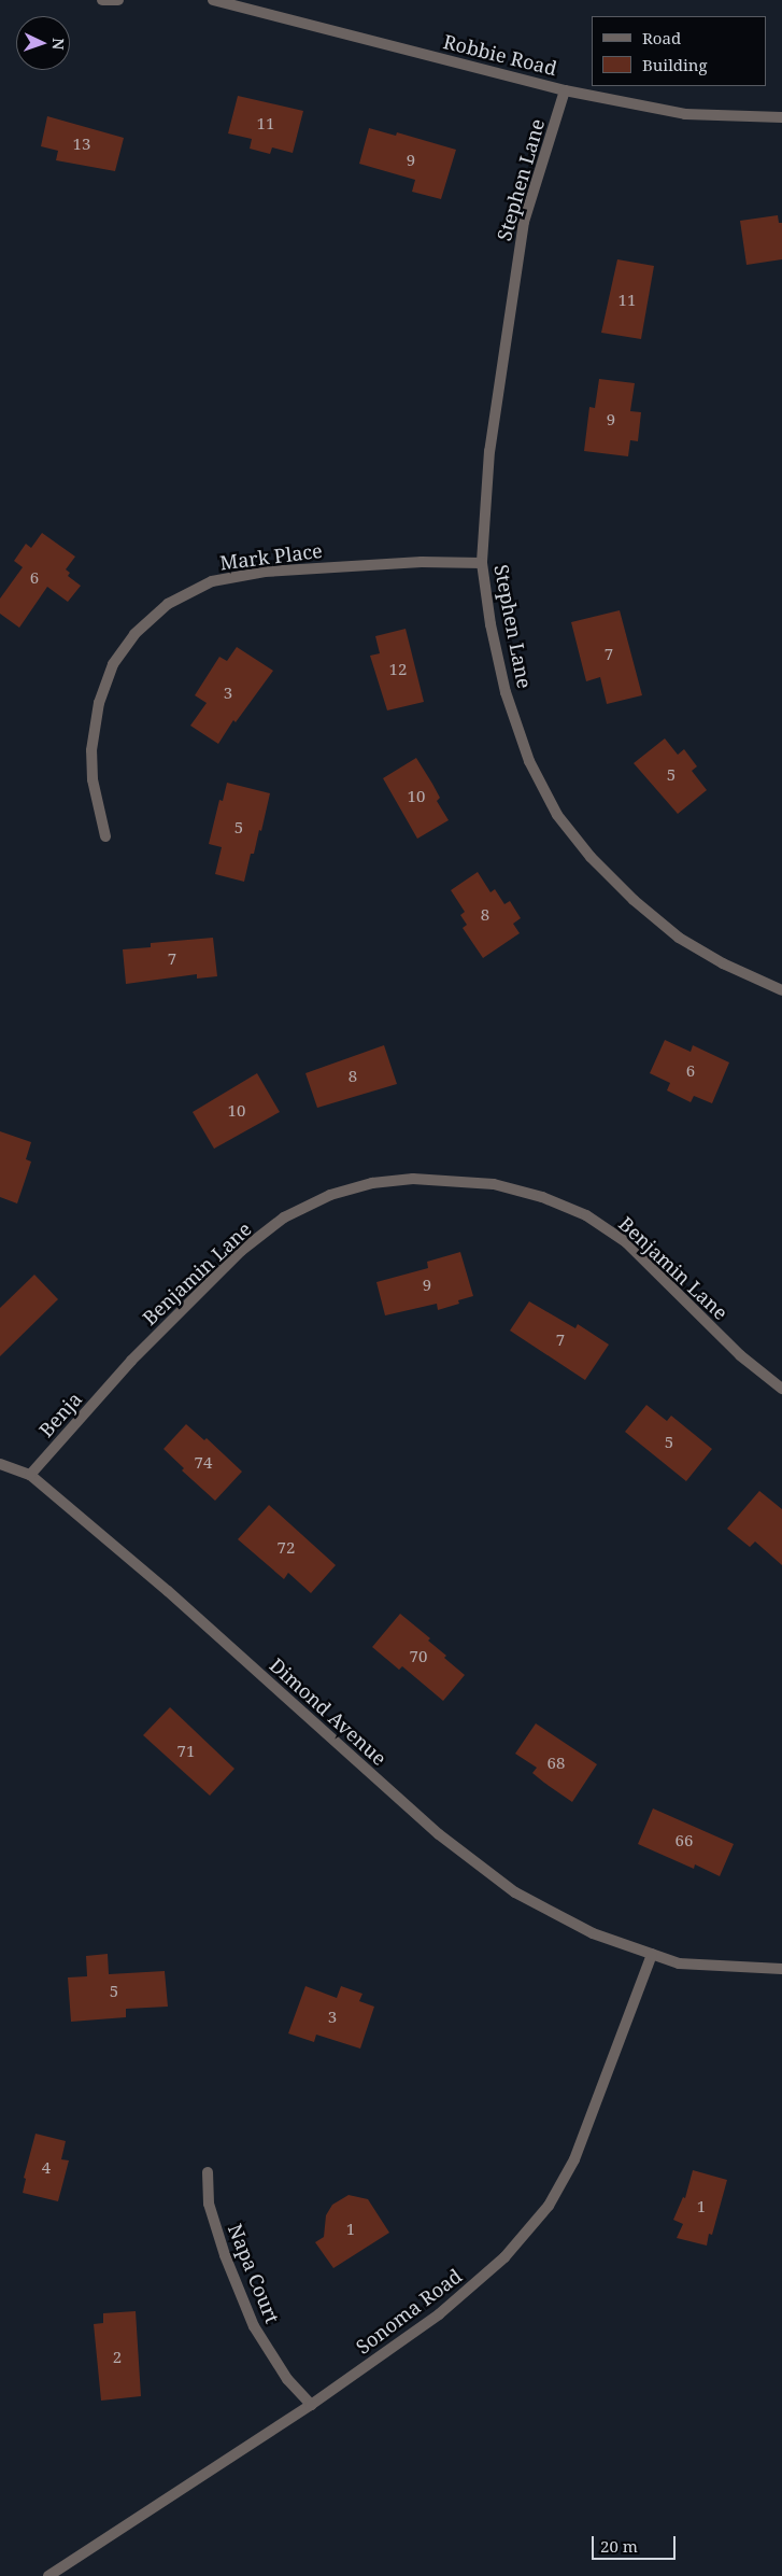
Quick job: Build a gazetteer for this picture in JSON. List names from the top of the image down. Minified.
{"streets":{"street":["Robbie Road","Stephen Lane","Mark Place","Benjamin Lane","Benja","Dimond Avenue","Napa Court","Sonoma Road"]},"crossings":[["Robbie Road","Stephen Lane"],["Stephen Lane","Mark Place"],["Benjamin Lane","Benja"],["Benja","Dimond Avenue"],["Dimond Avenue","Sonoma Road"],["Napa Court","Sonoma Road"]],"house_numbers":["11","13","9","11","9","6","7","12","3","5","10","5","8","7","6","8","10","9","7","5","74","72","70","71","68","66","5","3","4","1","1","2"],"legend":["Road","Building"],"scale_bar":"20 m","north":"right"}
